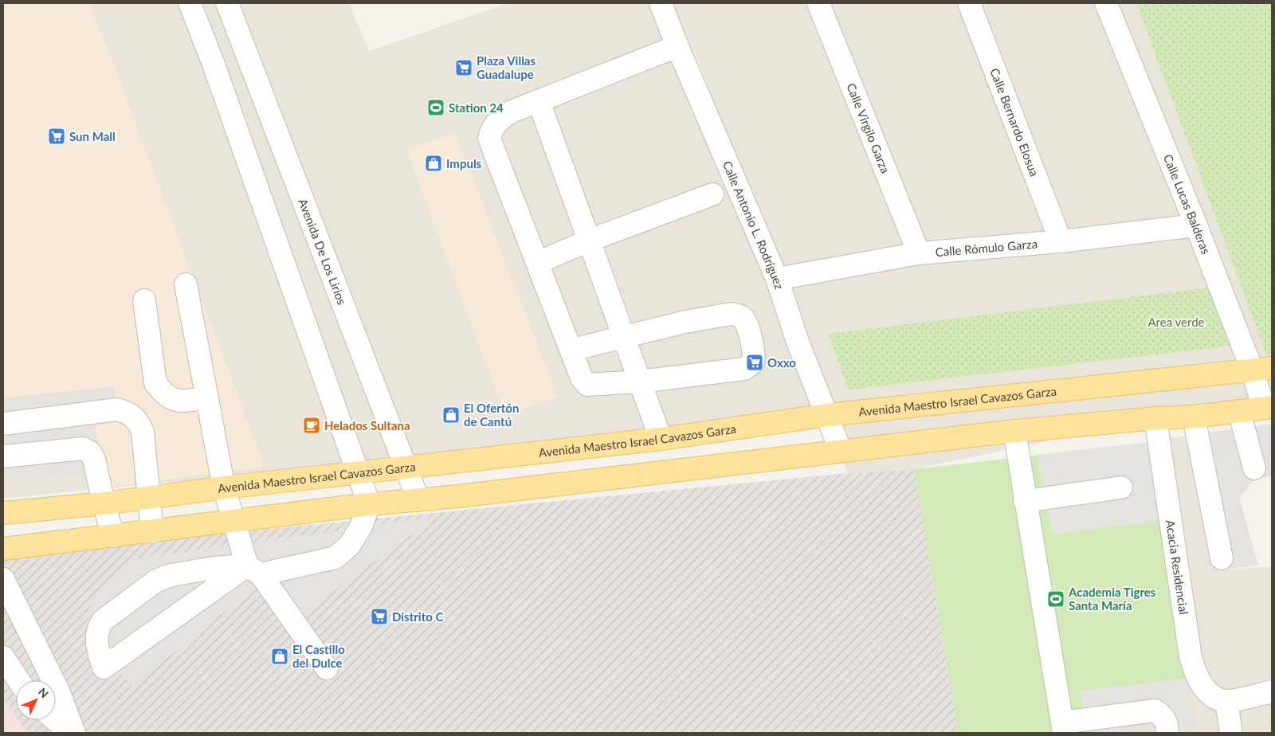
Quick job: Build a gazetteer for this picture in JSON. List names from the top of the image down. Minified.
{"streets":{"main road":["Avenida Maestro Israel Cavazos Garza"],"street":["Calle Bernardo Elosua","Calle Virgilo Garza","Calle Lucas Balderas","Calle Antonio L. Rodríguez","Calle Rómulo Garza","Avenida De Los Lirios","Acacia Residencial"]},"crossings":[["Calle Bernardo Elosua","Calle Rómulo Garza"],["Calle Virgilo Garza","Calle Rómulo Garza"],["Calle Lucas Balderas","Calle Rómulo Garza"],["Calle Lucas Balderas","Avenida Maestro Israel Cavazos Garza"],["Calle Antonio L. Rodríguez","Calle Rómulo Garza"],["Calle Antonio L. Rodríguez","Avenida Maestro Israel Cavazos Garza"],["Avenida De Los Lirios","Avenida Maestro Israel Cavazos Garza"]],"parks":["Area verde"],"places":{"supermarket":["Plaza Villas Guadalupe","Sun Mall","Oxxo","Distrito C"],"sports":["Station 24","Academia Tigres Santa María"],"shop":["Impuls","El Ofertón de Cantú","El Castillo del Dulce"],"cafe":["Helados Sultana"]},"north":"top right"}
